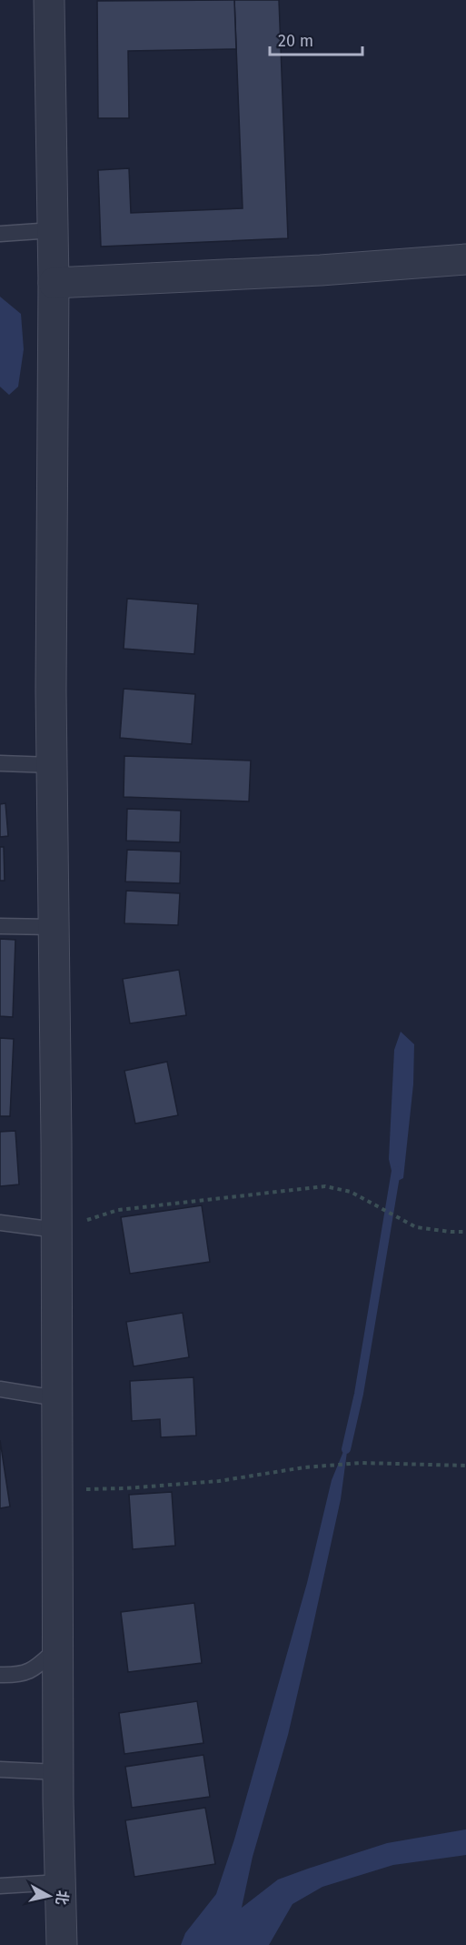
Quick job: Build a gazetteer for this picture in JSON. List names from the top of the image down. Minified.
{"scale_bar":"20 m","north":"right"}
